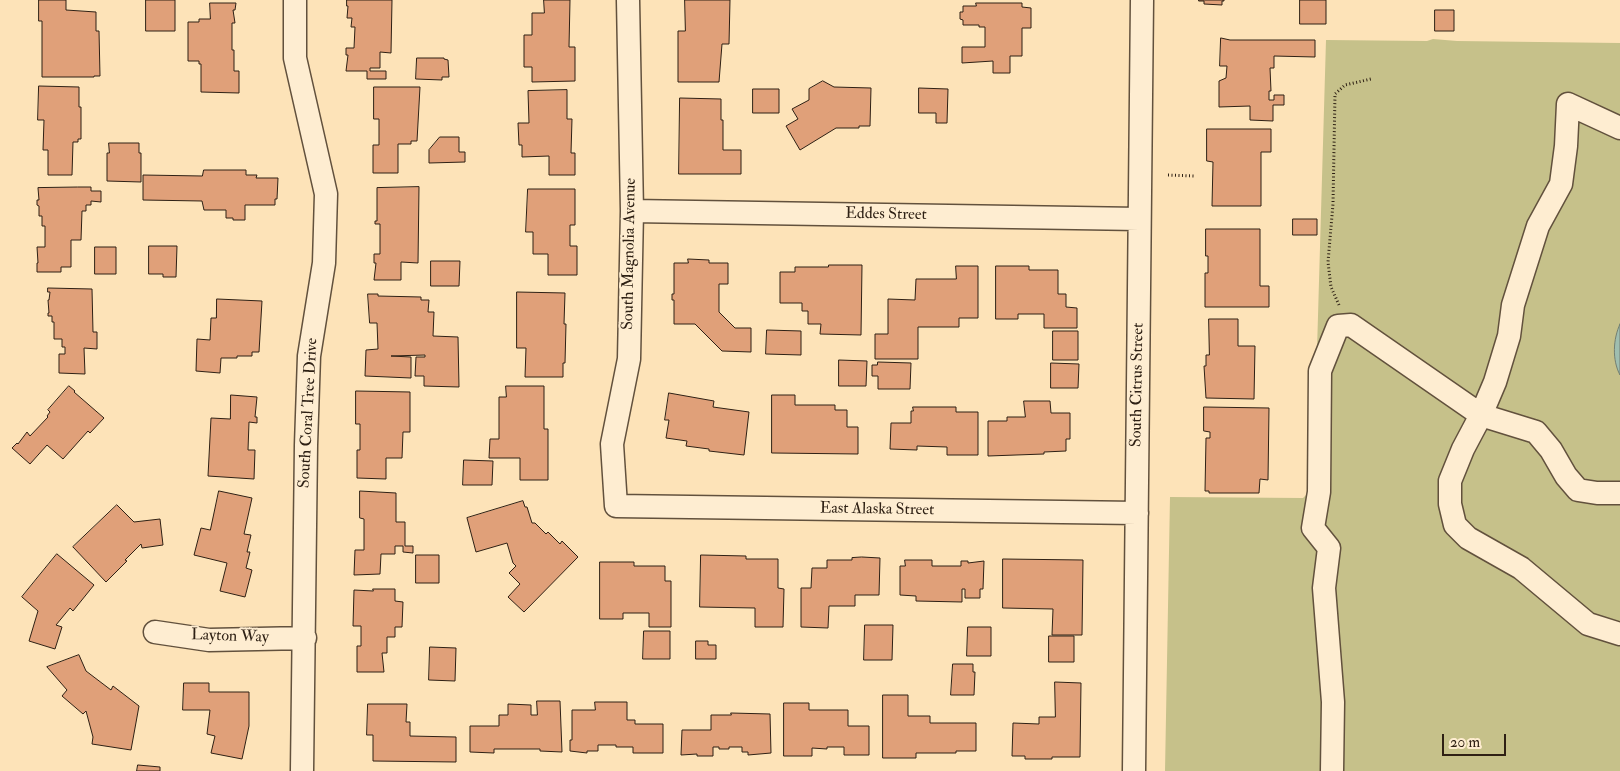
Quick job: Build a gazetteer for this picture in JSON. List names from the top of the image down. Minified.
{"streets":{"street":["Eddes Street","South Magnolia Avenue","South Citrus Street","South Coral Tree Drive","East Alaska Street","Layton Way"]},"crossings":[["Eddes Street","South Magnolia Avenue"],["Eddes Street","South Citrus Street"],["South Magnolia Avenue","East Alaska Street"],["South Citrus Street","East Alaska Street"],["South Coral Tree Drive","Layton Way"]],"scale_bar":"20 m"}
